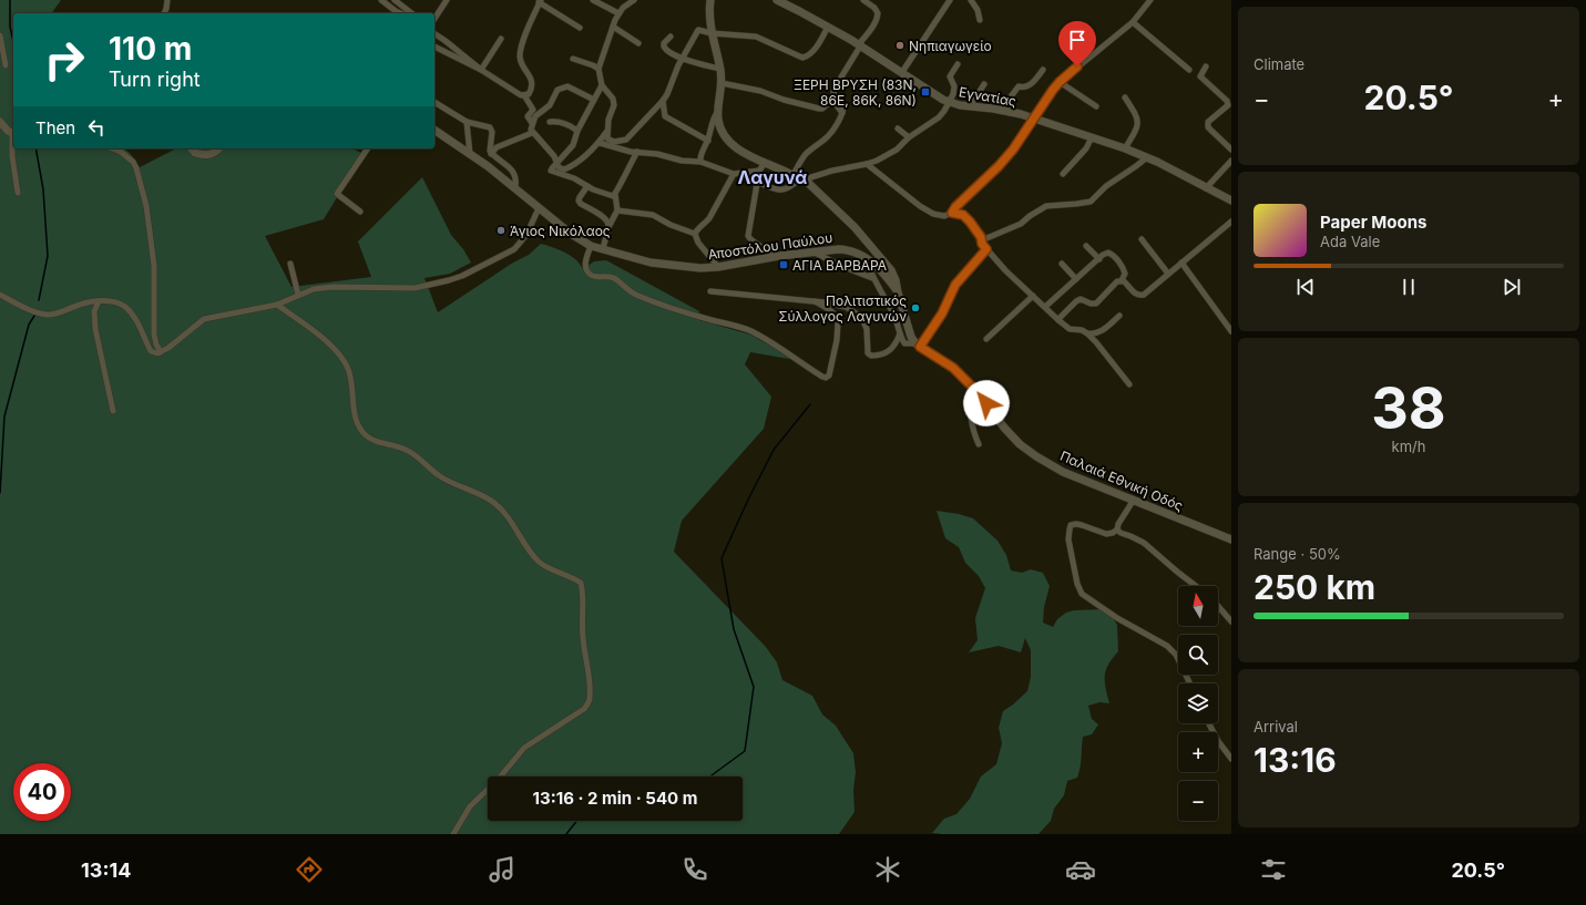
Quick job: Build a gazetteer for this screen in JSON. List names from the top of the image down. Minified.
{"streets":{"street":["Εγνατίας","Αποστόλου Παύλου","Παλαιά Εθνική Οδός"]},"districts":["Λαγυνά"],"places":{"other":["Νηπιαγωγείο","Άγιος Νικόλαος","Πολιτιστικός Σύλλογος Λαγυνών"],"transit":["ΞΕΡΗ ΒΡΥΣΗ (83Ν, 86Ε, 86Κ, 86Ν)","ΑΓΙΑ ΒΑΡΒΑΡΑ"]},"north":"top","page":{"tile":["Climate",["38","km/h"],["Range · 50%","250 km"],["Arrival","13:16"]],"turn":["110 m","Turn right"],"heat":["−","20.5°","+"],"then":"Then","song":["Paper Moons","Ada Vale"],"map_buttons":["+","−"],"limit":"40","trip":"13:16 · 2 min · 540 m","tabs":["13:14","20.5°"]}}
